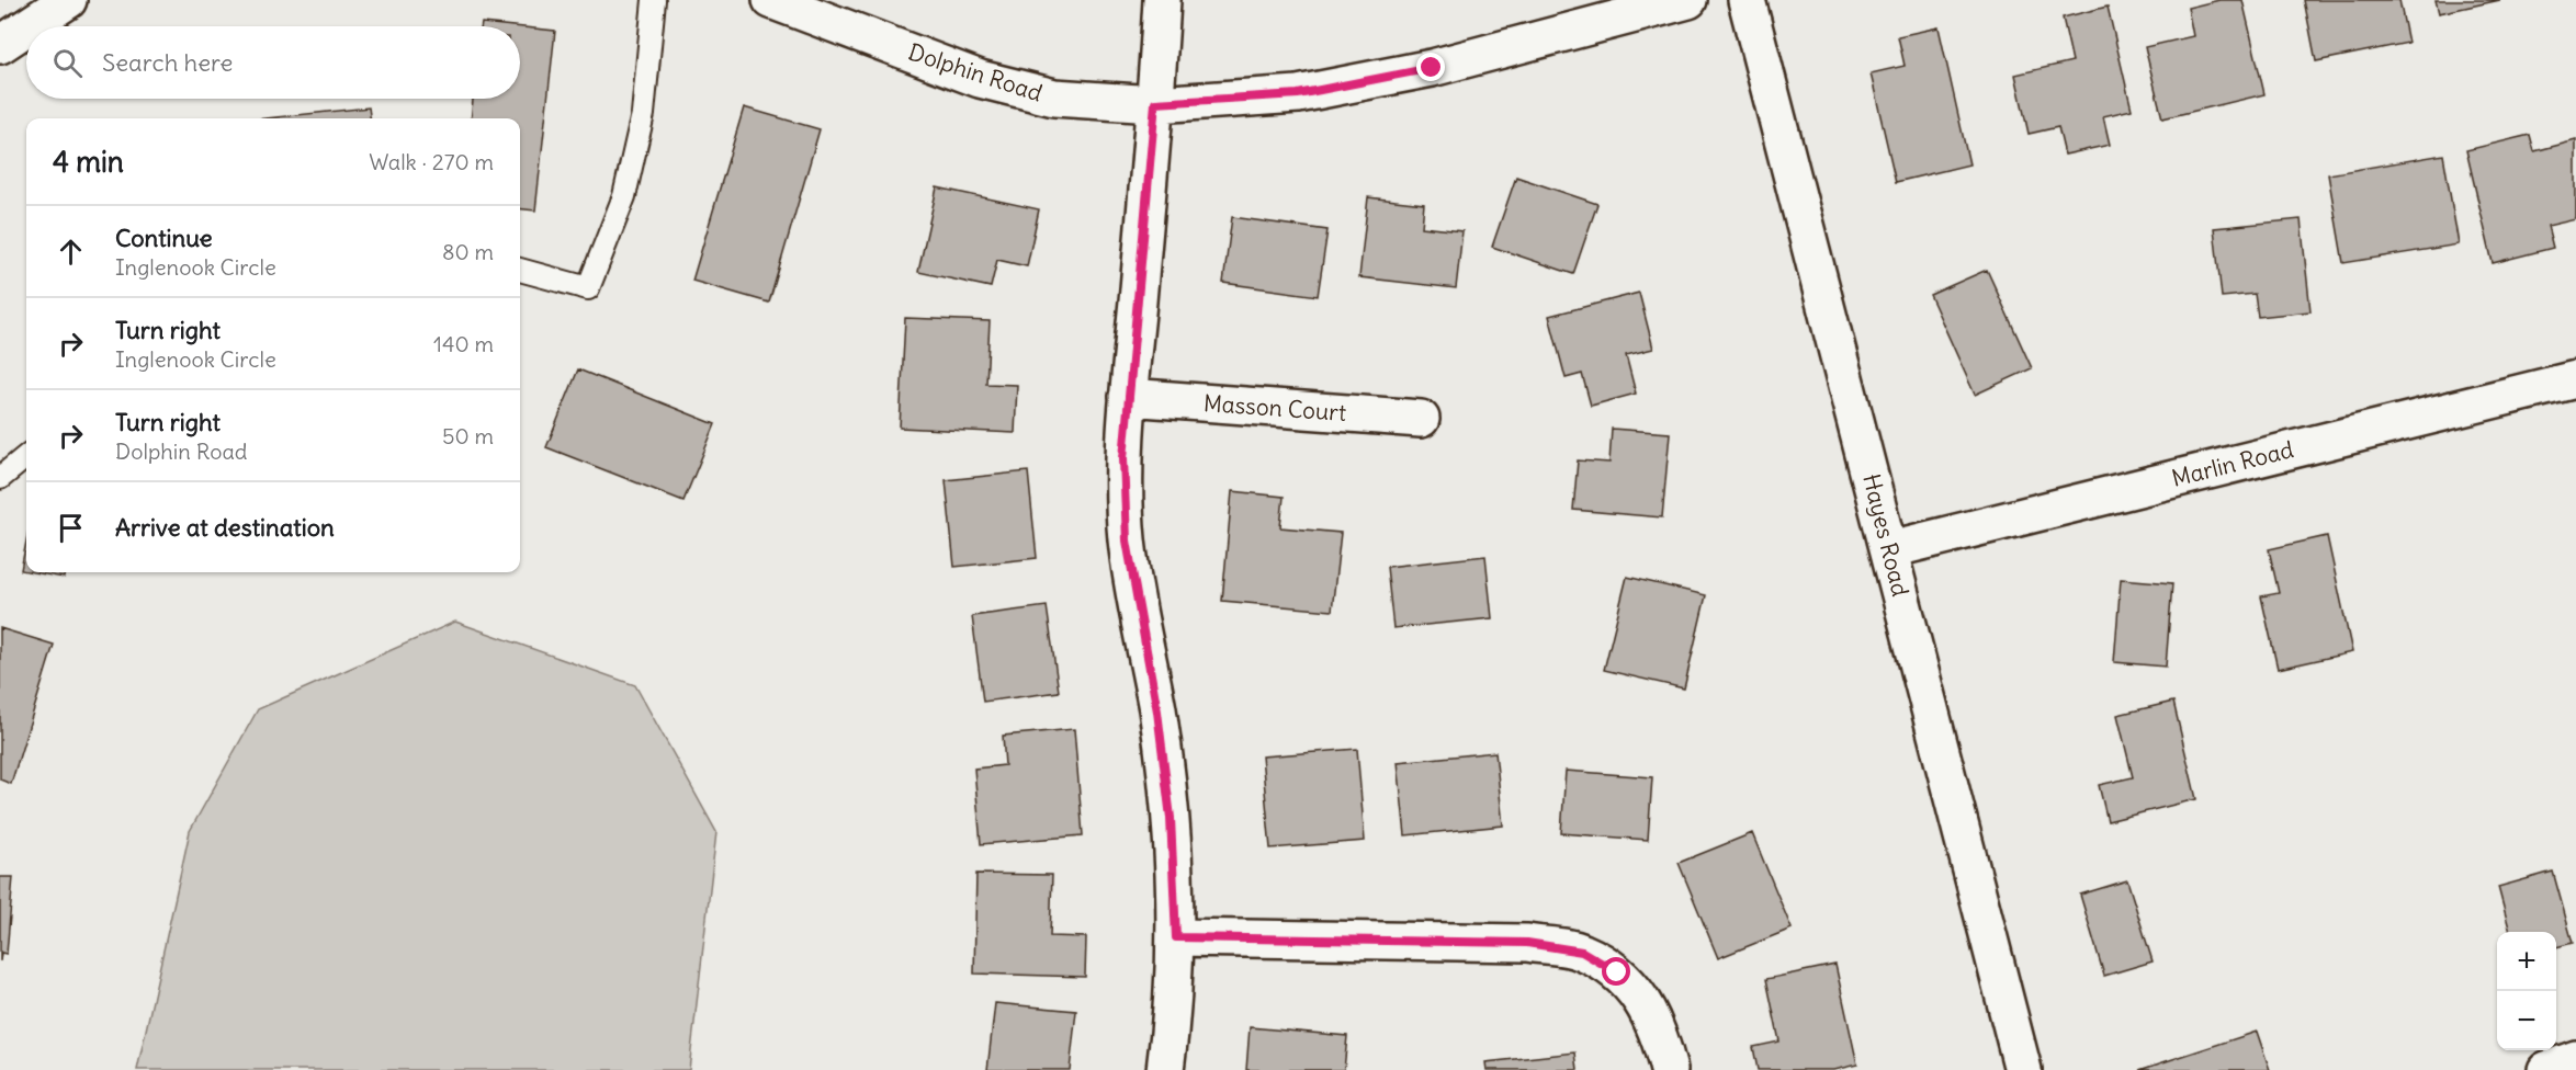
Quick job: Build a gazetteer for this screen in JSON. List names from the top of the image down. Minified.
{"streets":{"street":["Dolphin Road","Masson Court","Marlin Road","Hayes Road"]},"crossings":[["Marlin Road","Hayes Road"]],"page":{"search":"Search here","heading":["4 min","Walk · 270 m"],"list":[["Continue","Inglenook Circle","80 m"],["Turn right","Inglenook Circle","140 m"],["Turn right","Dolphin Road","50 m"],"Arrive at destination"],"map_buttons":["+","−"]}}
